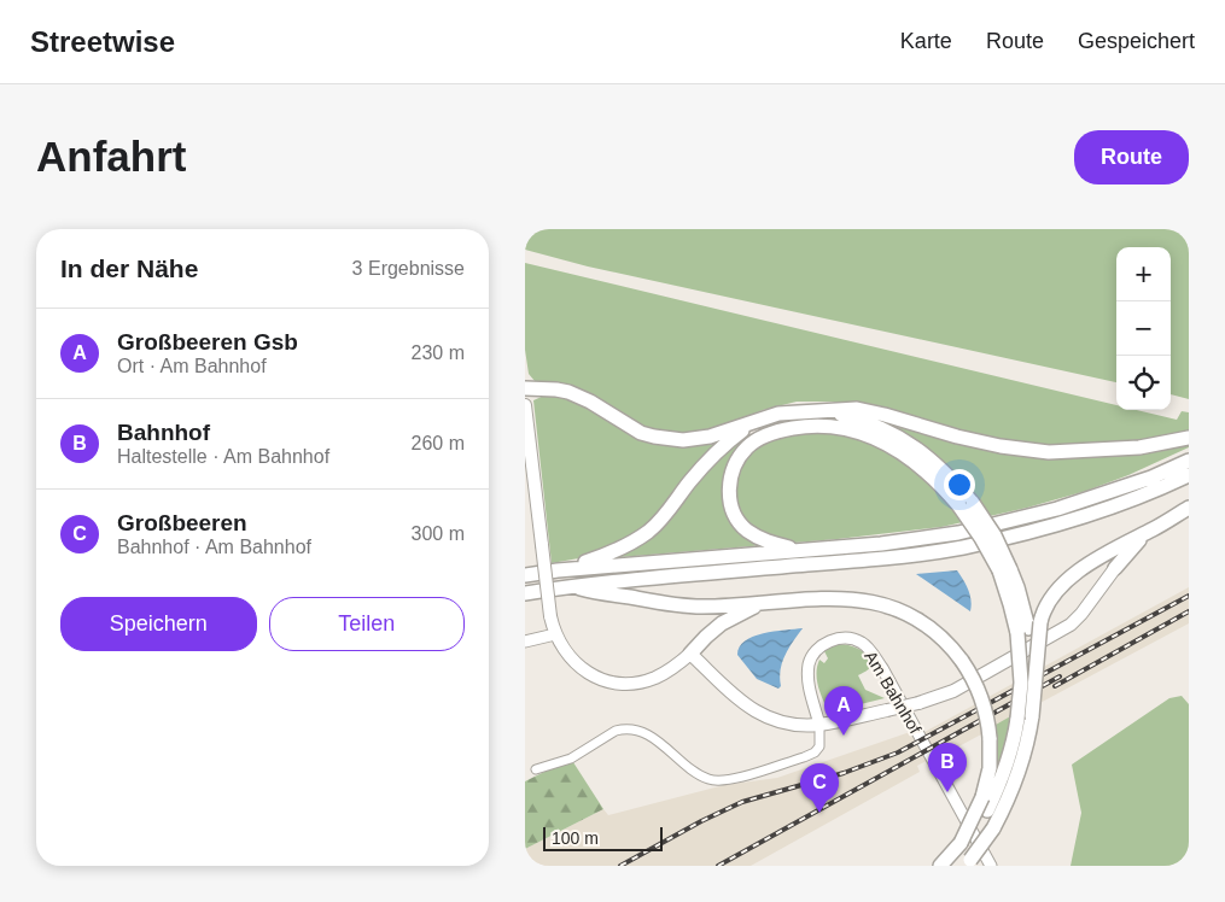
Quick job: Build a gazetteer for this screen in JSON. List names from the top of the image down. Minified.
{"streets":{"street":["Am Bahnhof"]},"scale_bar":"100 m","page":{"header":"Streetwise","nav":["Karte","Route","Gespeichert"],"buttons":["Route",["Speichern","Teilen"]],"title":"Anfahrt","heading":["In der Nähe","3 Ergebnisse"],"map_buttons":["+","−"],"list":[{"mark":"A","name":"Großbeeren Gsb","note":"Ort · Am Bahnhof","value":"230 m"},{"mark":"B","name":"Bahnhof","note":"Haltestelle · Am Bahnhof","value":"260 m"},{"mark":"C","name":"Großbeeren","note":"Bahnhof · Am Bahnhof","value":"300 m"}],"pins":["A","B","C"],"scale":"100 m"}}
